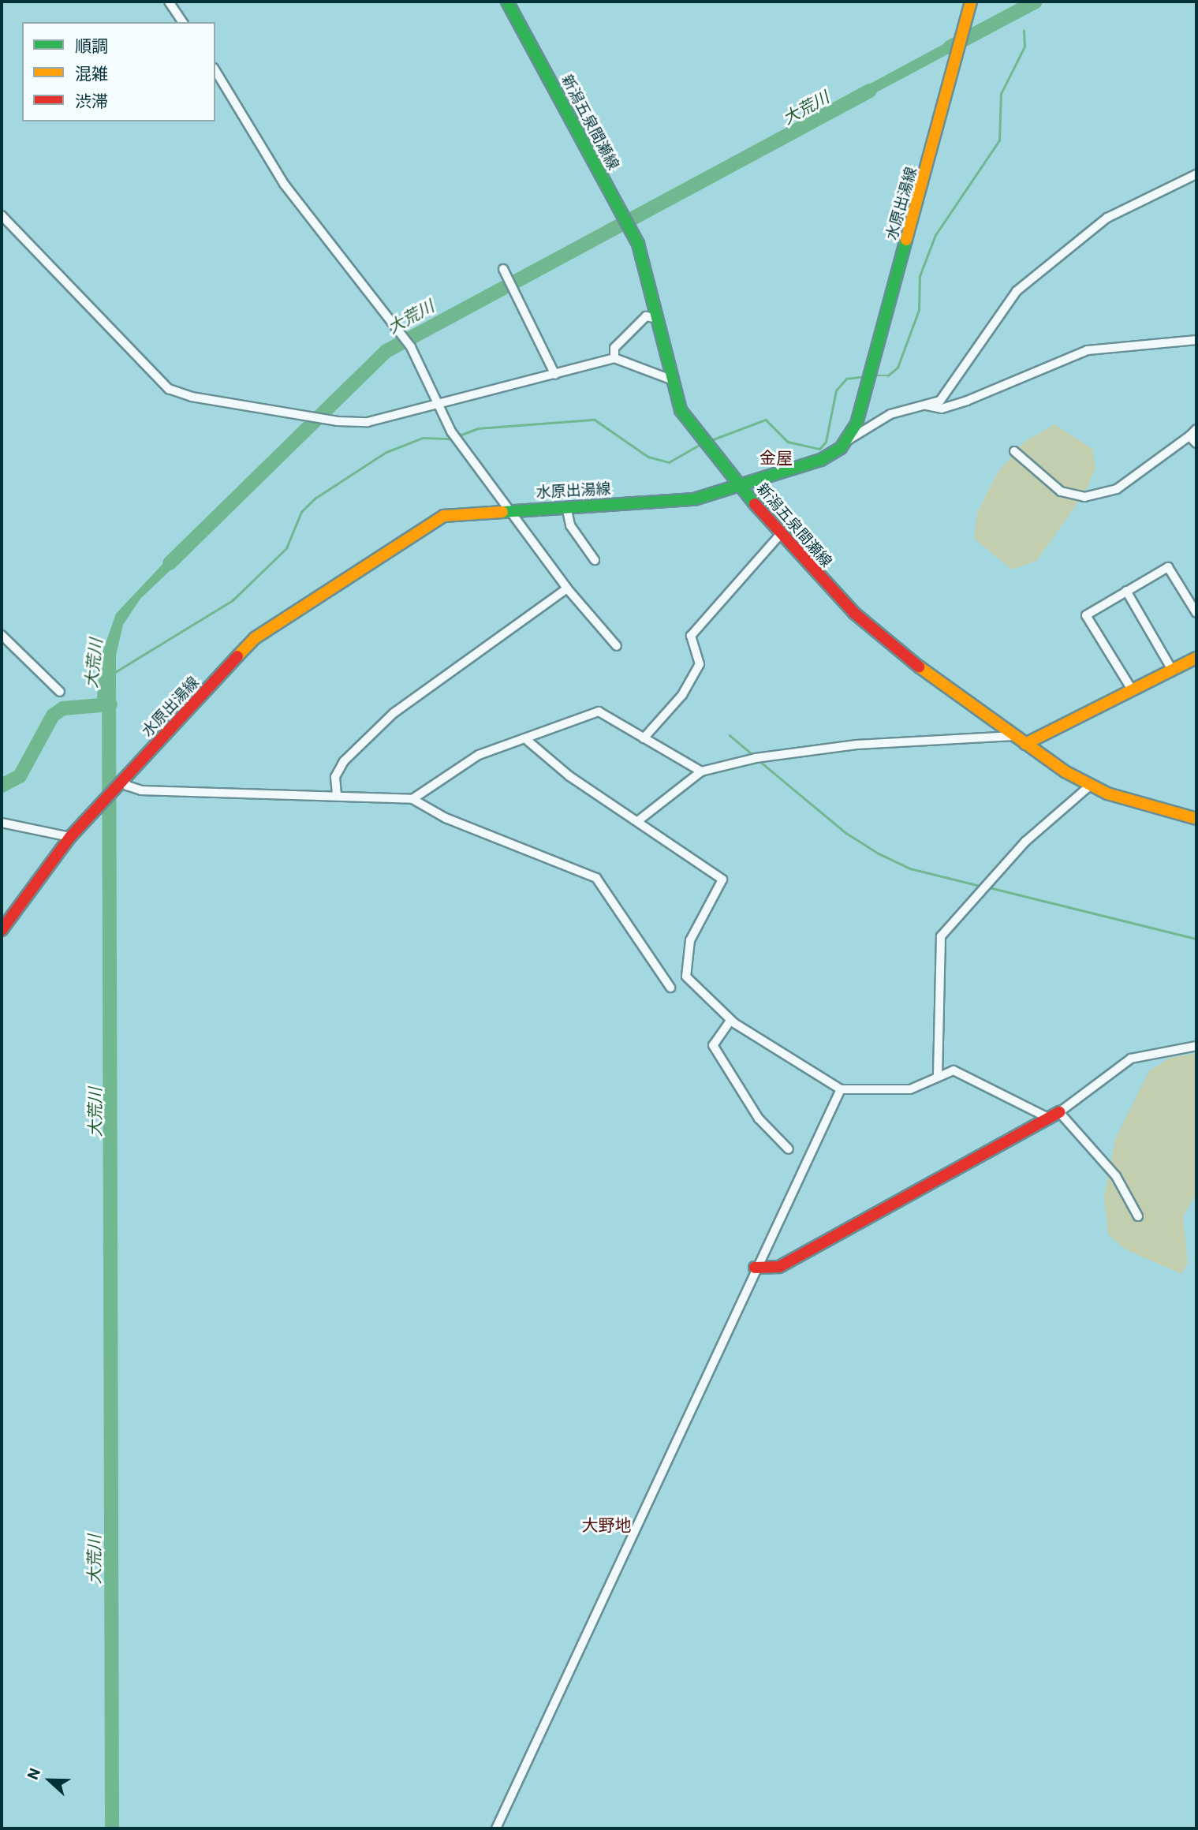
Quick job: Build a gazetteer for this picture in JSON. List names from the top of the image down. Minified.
{"streets":{"main road":["新潟五泉間瀬線","水原出湯線"]},"crossings":[["新潟五泉間瀬線","水原出湯線"]],"districts":["金屋","大野地"],"water":["大荒川"],"legend":["順調","混雑","渋滞"],"north":"left"}
